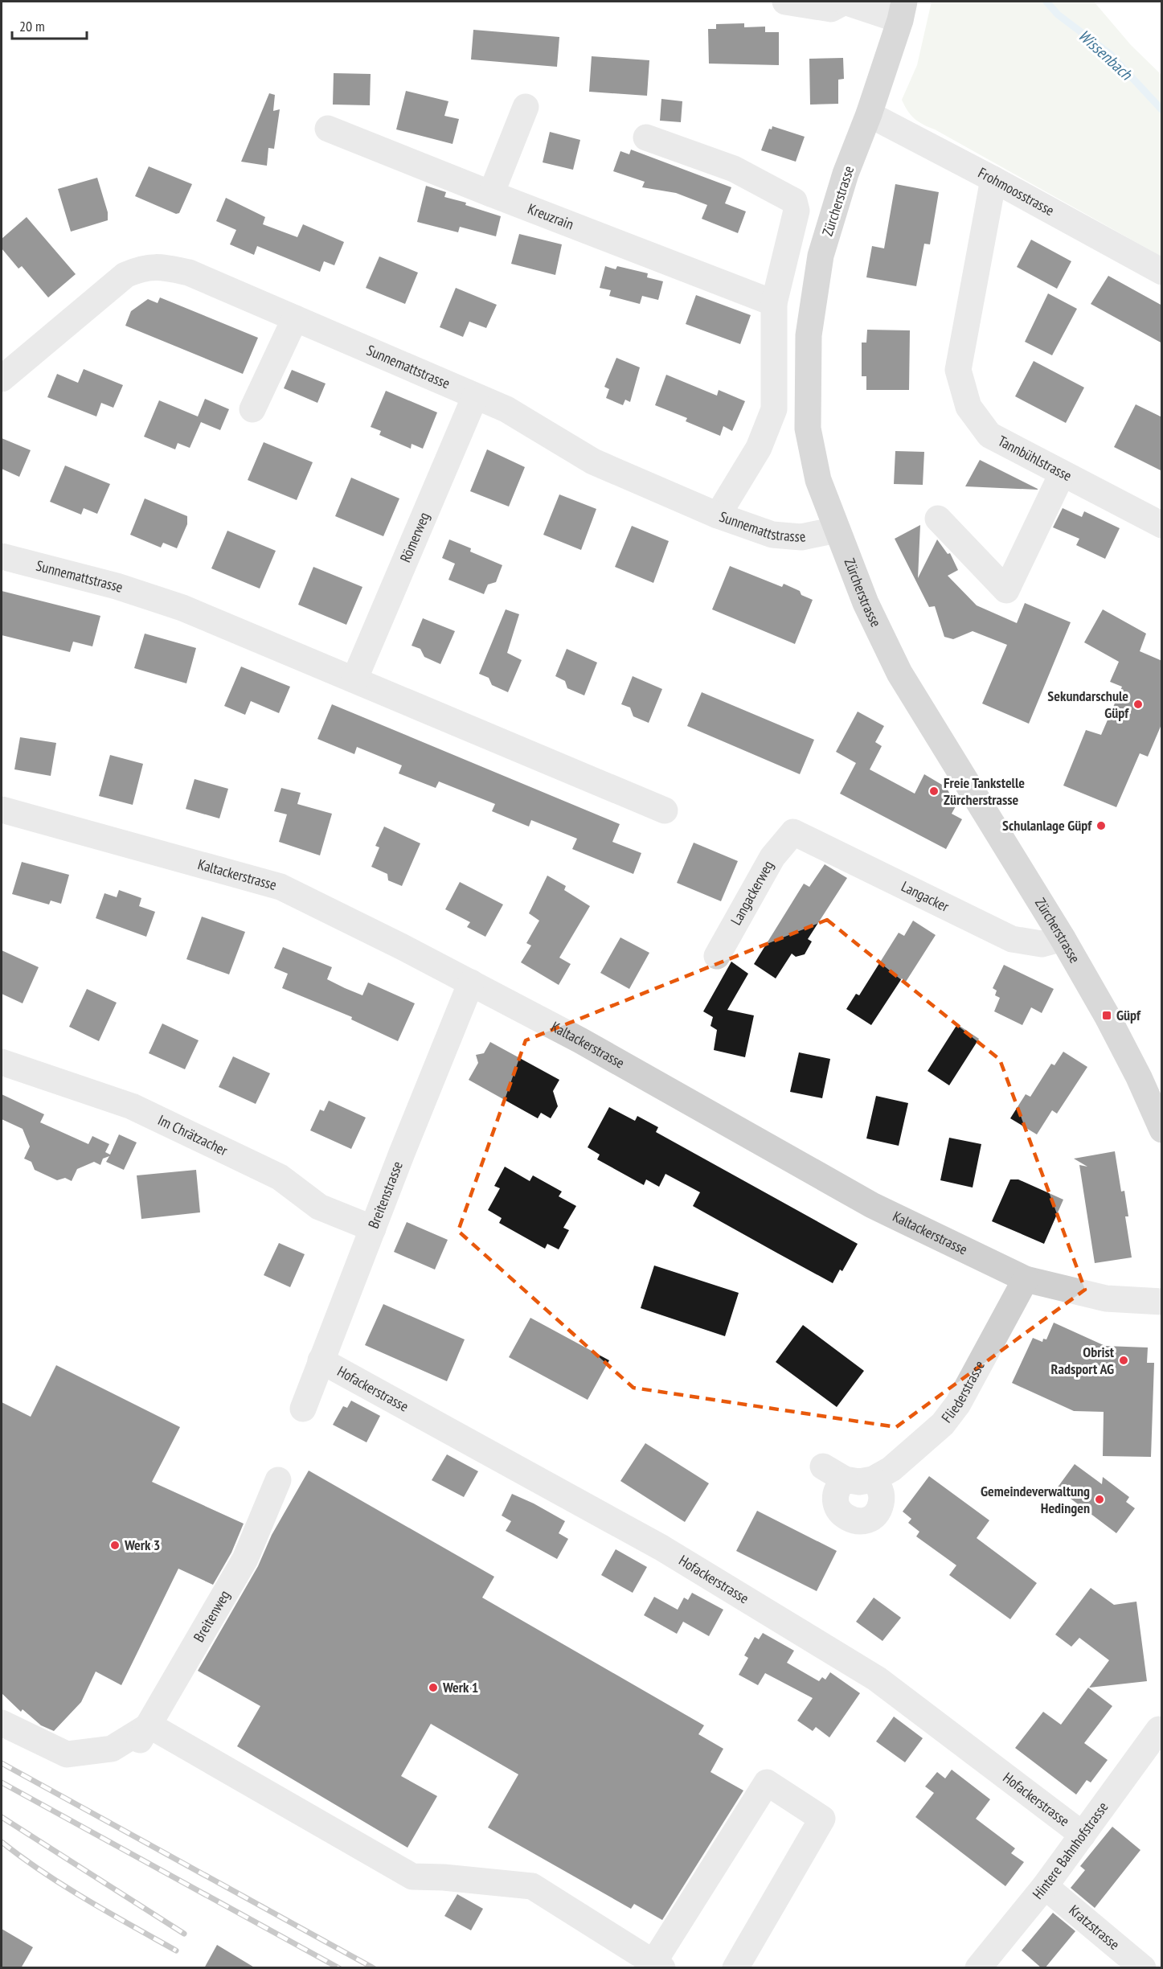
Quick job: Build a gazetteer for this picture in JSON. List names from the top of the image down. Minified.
{"streets":{"main road":["Zürcherstrasse"],"street":["Frohmoosstrasse","Kreuzrain","Sunnemattstrasse","Tannbühlstrasse","Römerweg","Kaltackerstrasse","Langackerweg","Langacker","Im Chrätzacher","Breitenstrasse","Hofackerstrasse","Fliederstrasse","Breitenweg","Hintere Bahnhofstrasse","Kratzstrasse"]},"crossings":[["Frohmoosstrasse","Zürcherstrasse"],["Frohmoosstrasse","Tannbühlstrasse"],["Zürcherstrasse","Sunnemattstrasse"],["Zürcherstrasse","Langacker"],["Sunnemattstrasse","Römerweg"],["Kaltackerstrasse","Breitenstrasse"],["Kaltackerstrasse","Fliederstrasse"],["Langackerweg","Langacker"],["Im Chrätzacher","Breitenstrasse"],["Breitenstrasse","Hofackerstrasse"],["Hofackerstrasse","Hintere Bahnhofstrasse"],["Hintere Bahnhofstrasse","Kratzstrasse"]],"water":["Wissenbach"],"places":{"other":["Sekundarschule Güpf","Freie Tankstelle Zürcherstrasse","Schulanlage Güpf","Obrist Radsport AG","Gemeindeverwaltung Hedingen","Werk 3","Werk 1"],"transit":["Güpf"]},"scale_bar":"20 m"}
